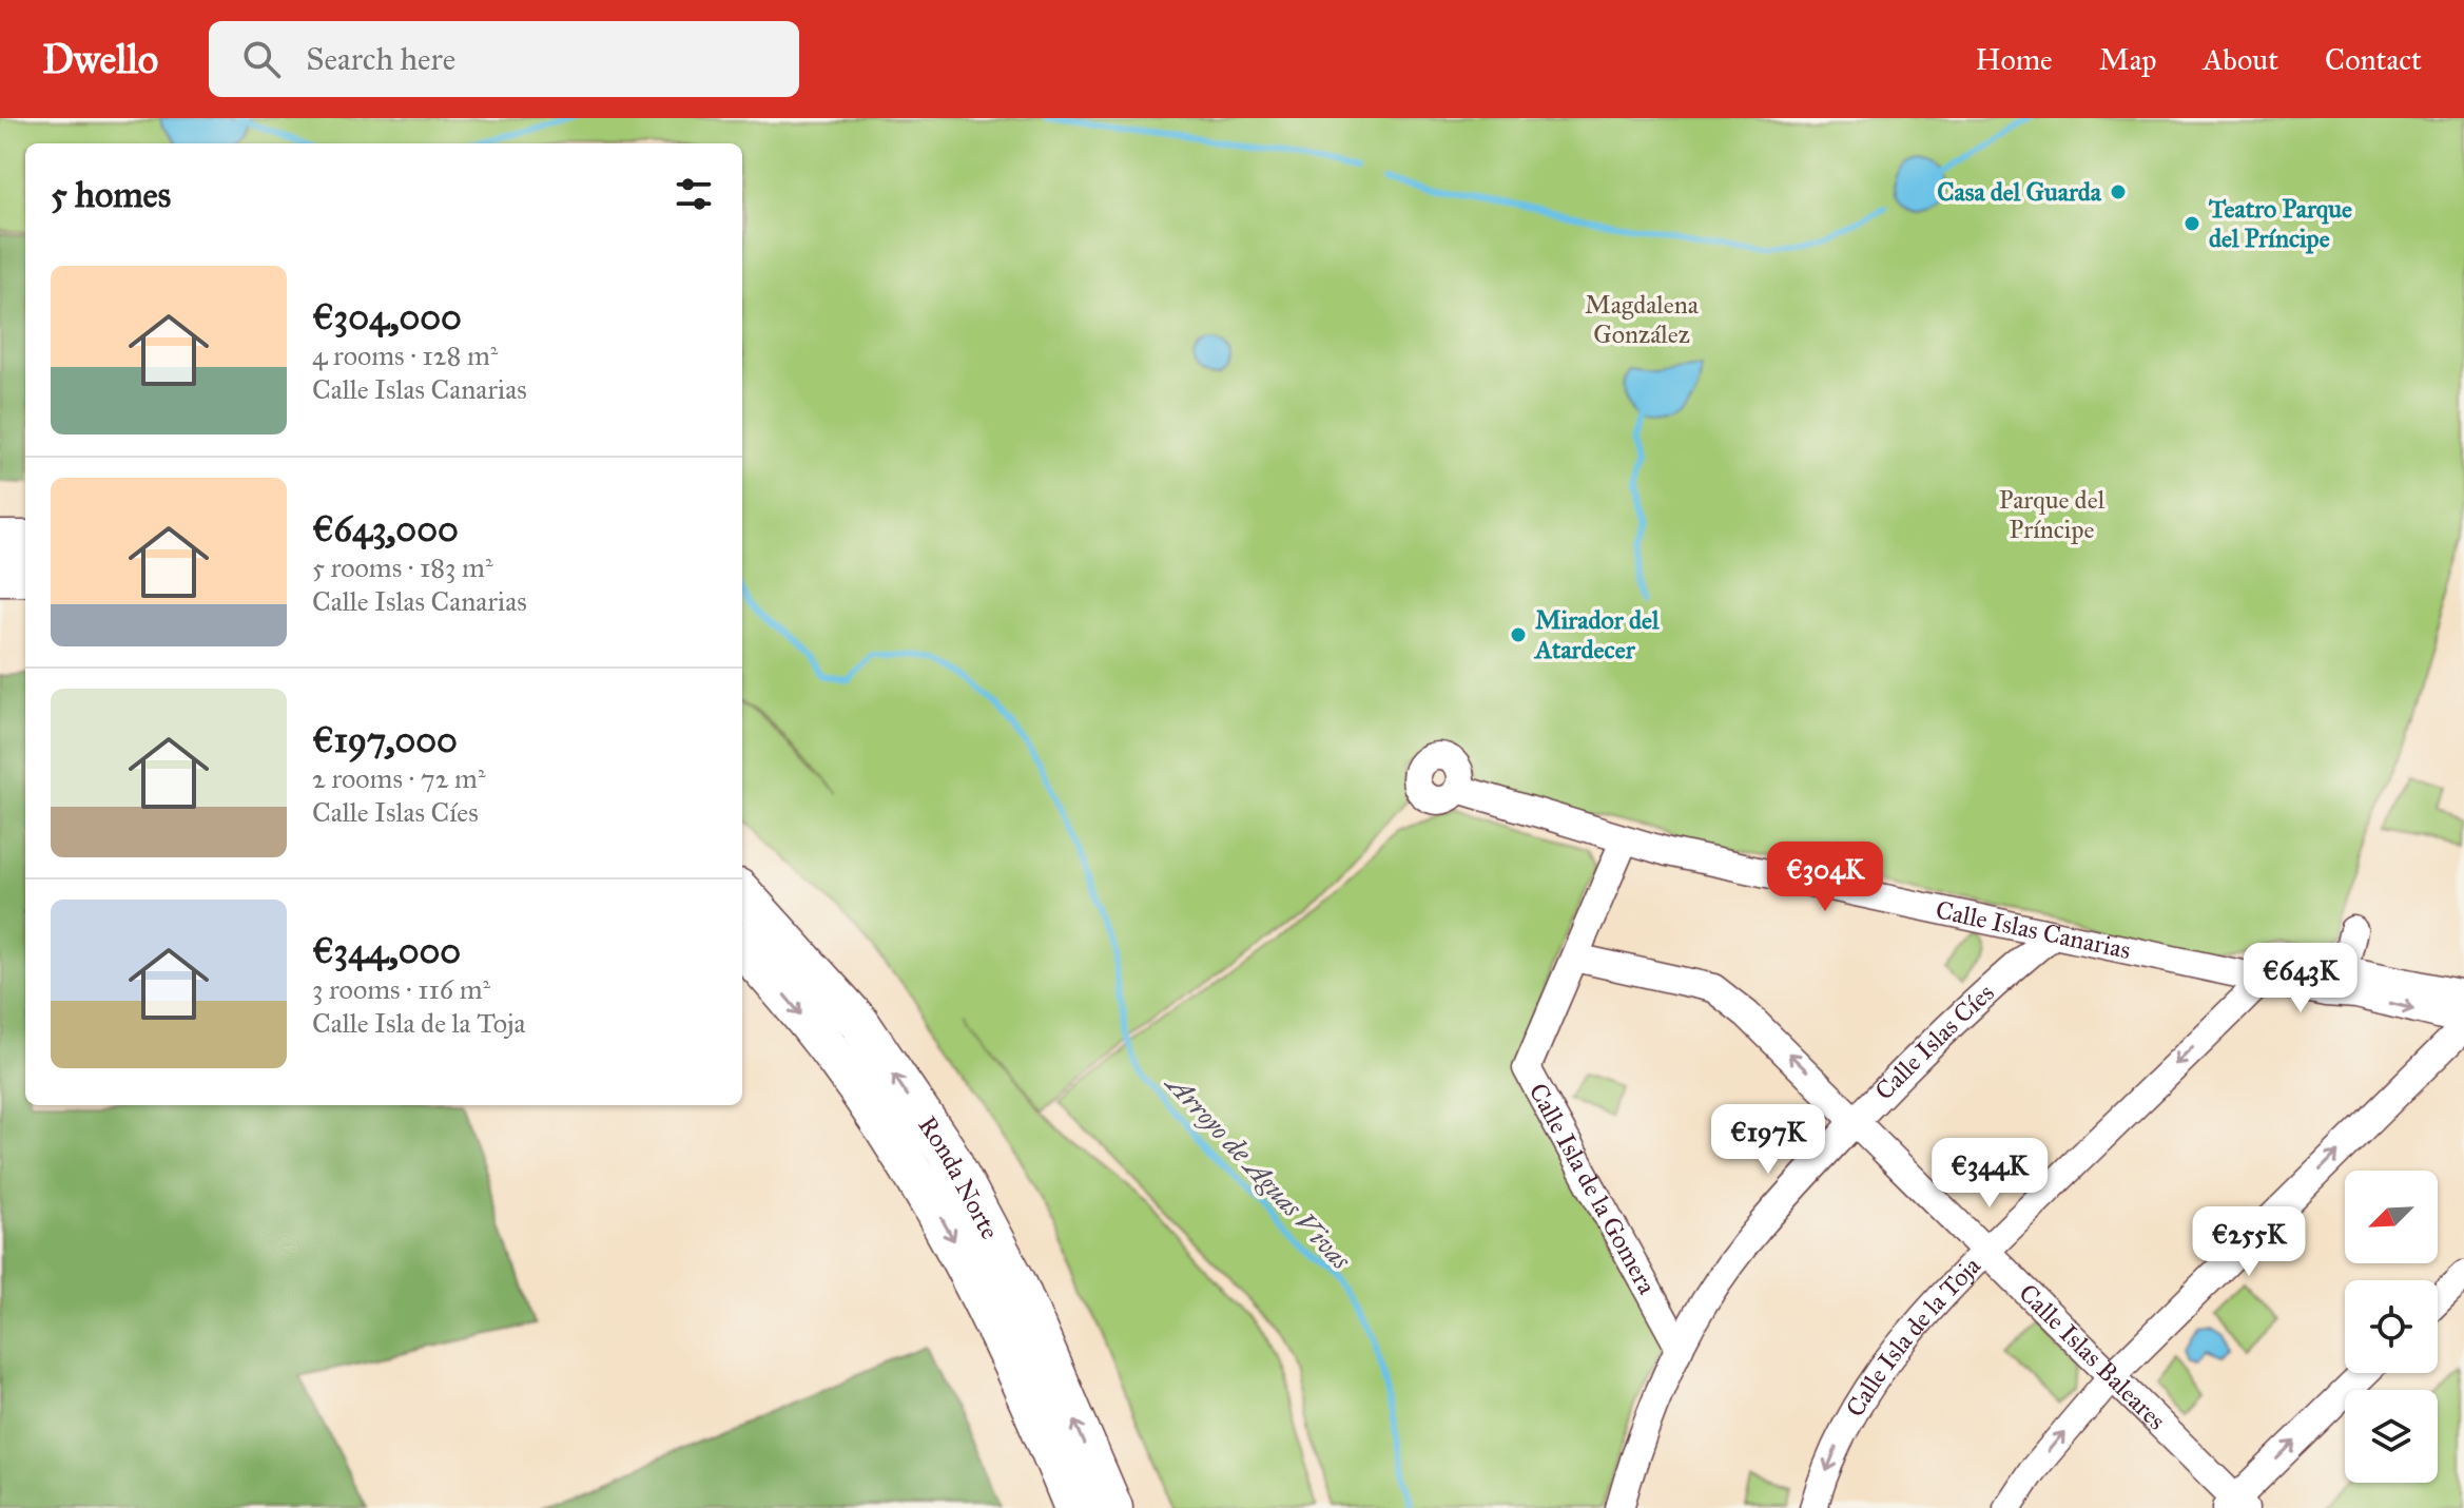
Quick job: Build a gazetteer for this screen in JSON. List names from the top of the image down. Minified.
{"streets":{"highway":["Ronda Norte"],"street":["Calle Islas Canarias","Calle Islas Cíes","Calle Isla de la Gomera","Calle Isla de la Toja","Calle Islas Baleares"]},"crossings":[["Calle Islas Canarias","Calle Islas Cíes"],["Calle Islas Canarias","Calle Isla de la Gomera"],["Calle Islas Canarias","Calle Isla de la Toja"],["Calle Islas Cíes","Calle Isla de la Gomera"],["Calle Islas Cíes","Calle Islas Baleares"],["Calle Isla de la Gomera","Calle Islas Baleares"],["Calle Isla de la Toja","Calle Islas Baleares"]],"one_way":["Calle Islas Baleares"],"water":["Arroyo de Aguas Vivas"],"parks":["Magdalena González","Parque del Príncipe"],"places":["Casa del Guarda","Teatro Parque del Príncipe","Mirador del Atardecer"],"north":"bottom left","page":{"header":"Dwello","search":"Search here","nav":["Home","Map","About","Contact"],"heading":"5 homes","list":[{"name":"€304,000","note":"4 rooms · 128 m² · Calle Islas Canarias"},{"name":"€643,000","note":"5 rooms · 183 m² · Calle Islas Canarias"},{"name":"€197,000","note":"2 rooms · 72 m² · Calle Islas Cíes"},{"name":"€344,000","note":"3 rooms · 116 m² · Calle Isla de la Toja"}],"price":["€304K","€643K","€197K","€344K","€255K"]}}
